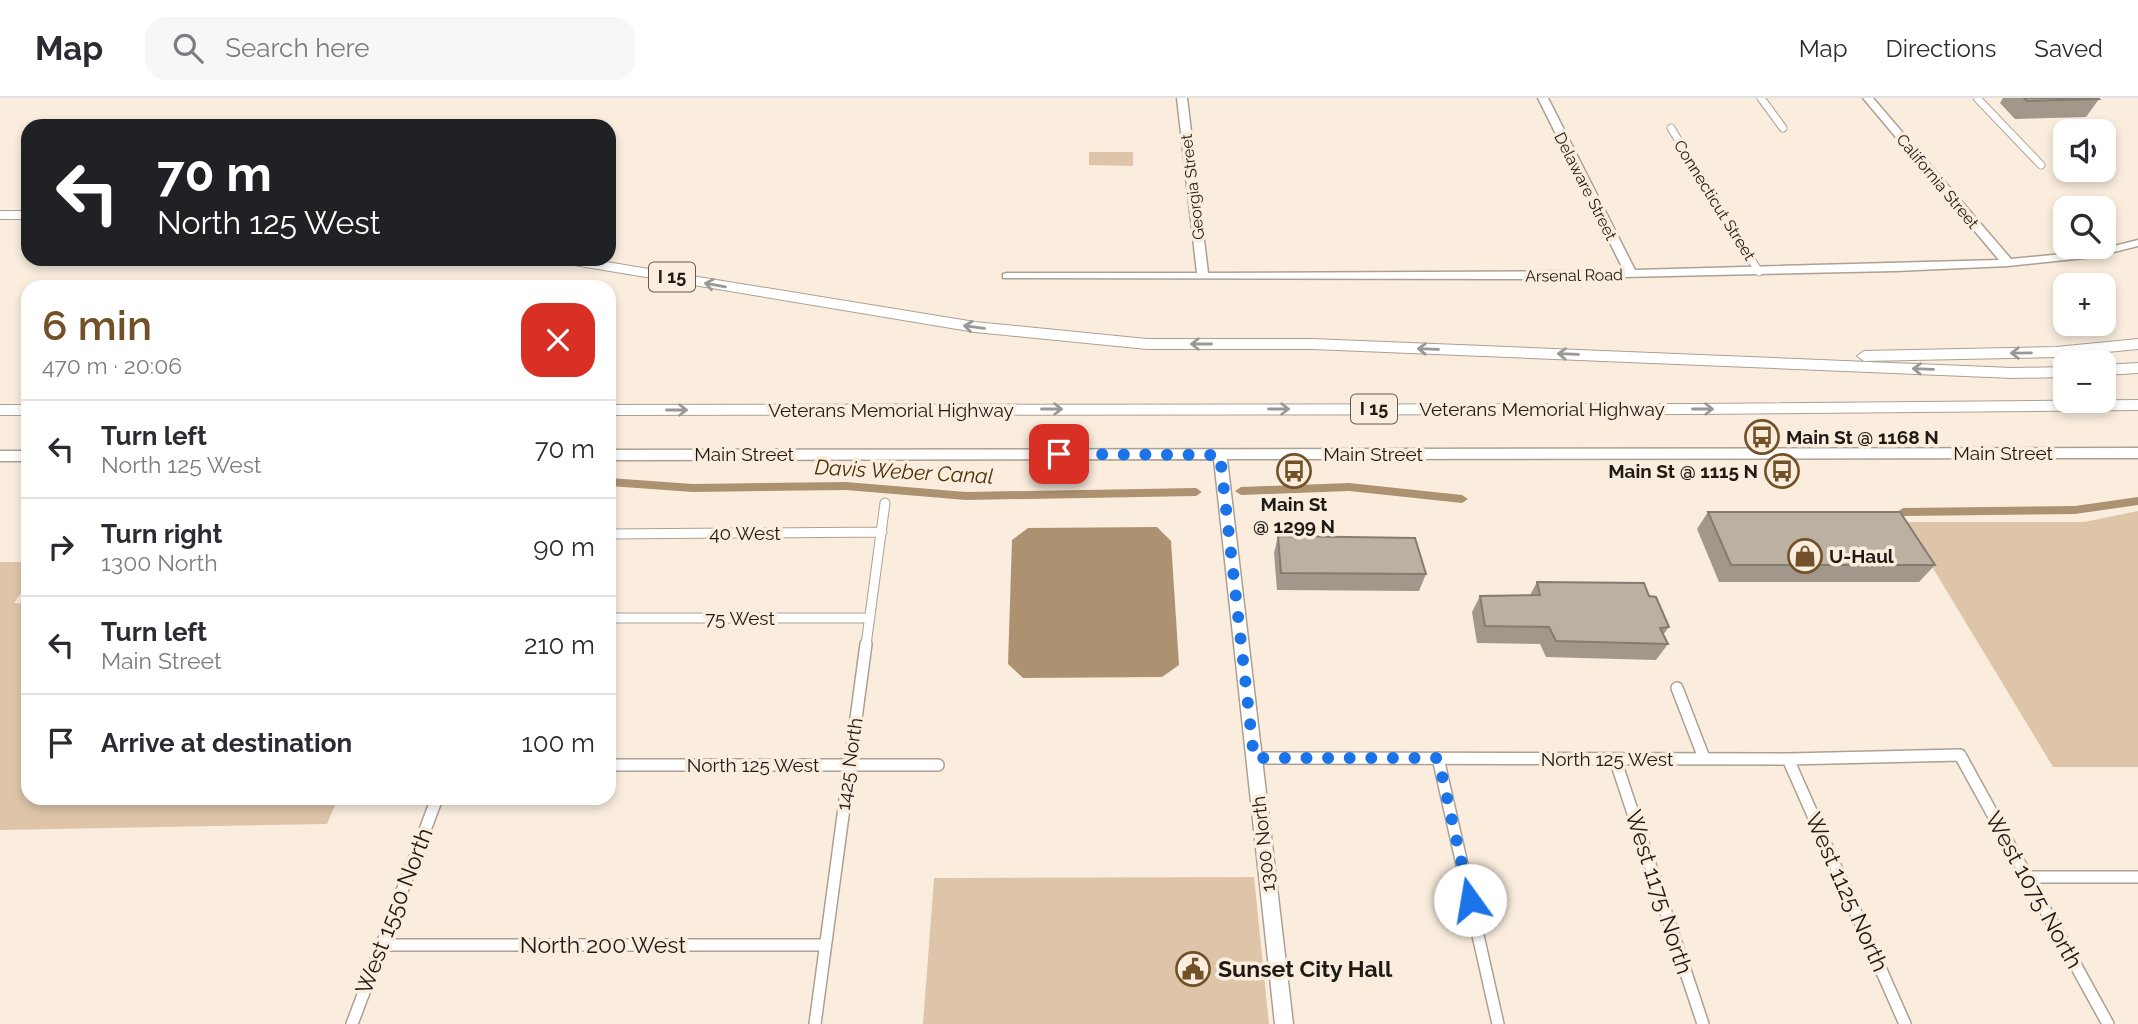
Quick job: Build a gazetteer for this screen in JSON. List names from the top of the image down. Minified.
{"streets":{"highway":["I 15","Veterans Memorial Highway"],"street":["California Street","Delaware Street","Georgia Street","Connecticut Street","Arsenal Road","Main Street","40 West","75 West","North 125 West","1425 North","1300 North","West 1075 North","West 1175 North","West 1125 North","West 1550 North","North 200 West"]},"crossings":[["California Street","Arsenal Road"],["Delaware Street","Arsenal Road"],["Georgia Street","Arsenal Road"],["Connecticut Street","Arsenal Road"],["Main Street","1300 North"],["40 West","1425 North"],["75 West","1425 North"],["North 125 West","1425 North"],["North 125 West","1300 North"],["North 125 West","West 1075 North"],["North 125 West","West 1175 North"],["North 125 West","West 1125 North"],["1425 North","North 200 West"],["West 1550 North","North 200 West"]],"water":["Davis Weber Canal"],"places":{"bus stop":["Main St @ 1168 N","Main St @ 1299 N","Main St @ 1115 N"],"shop":["U-Haul"],"public building":["Sunset City Hall"]},"page":{"header":"Map","search":"Search here","nav":["Map","Directions","Saved"],"map_buttons":["+","−"],"turn":["70 m","North 125 West"],"heading":["6 min","470 m · 20:06"],"list":[{"name":"Turn left","note":"North 125 West","value":"70 m"},{"name":"Turn right","note":"1300 North","value":"90 m"},{"name":"Turn left","note":"Main Street","value":"210 m"},{"name":"Arrive at destination","value":"100 m"}]}}
